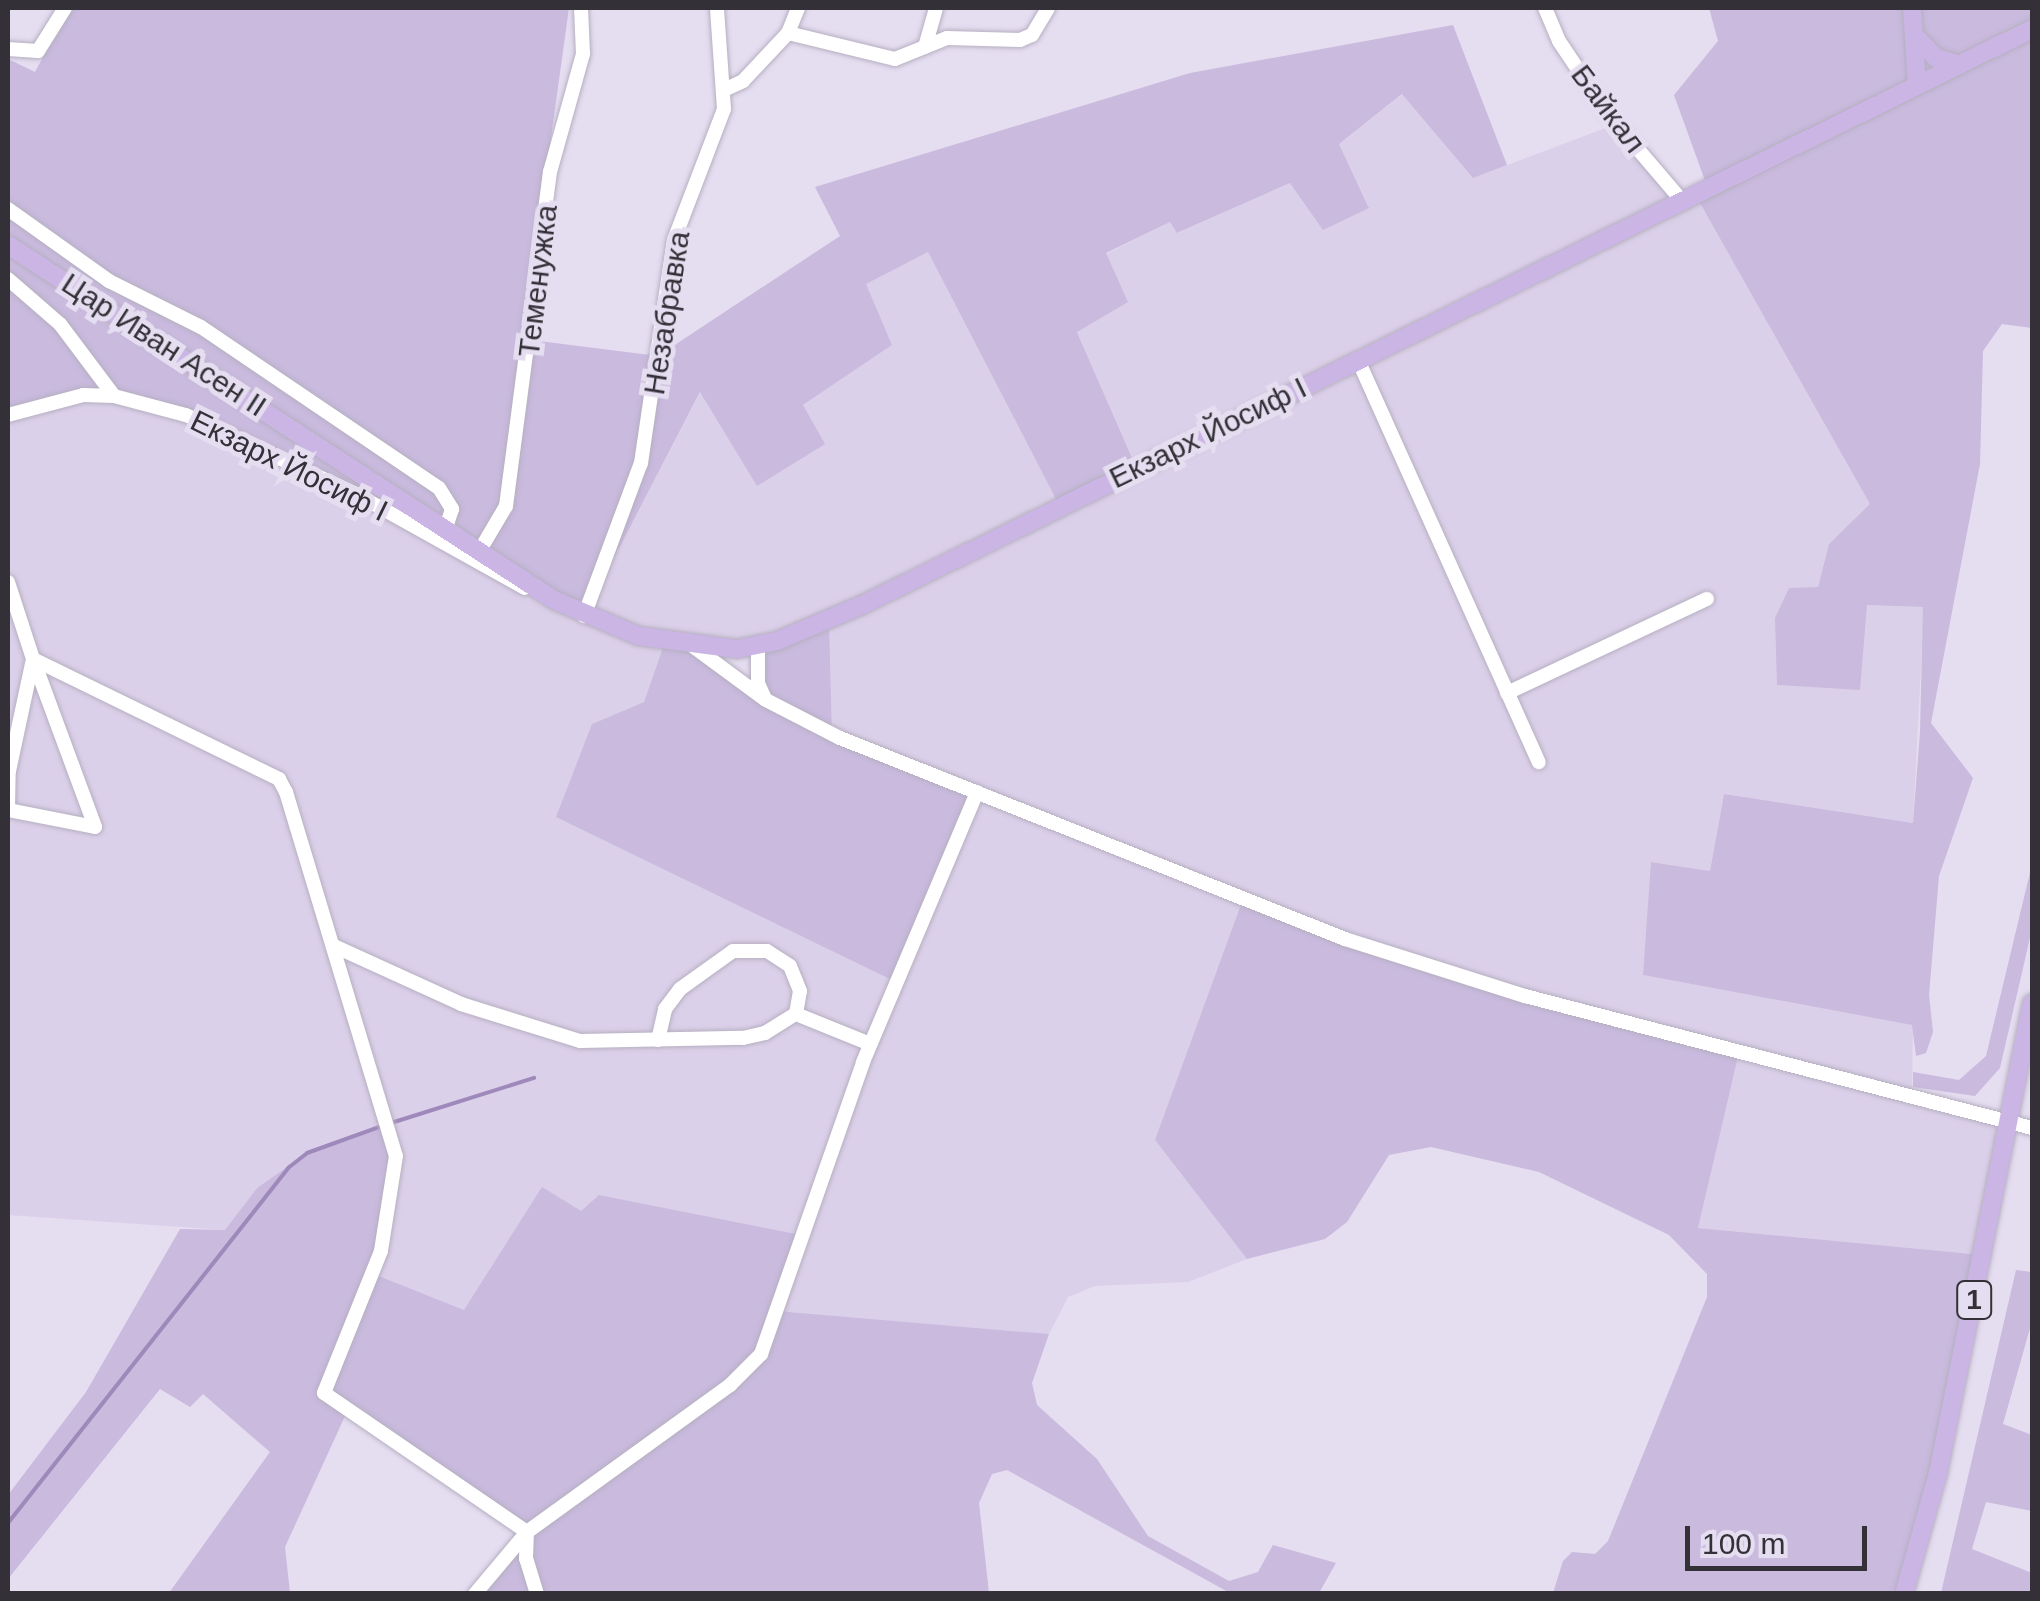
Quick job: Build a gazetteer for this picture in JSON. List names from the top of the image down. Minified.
{"streets":{"main road":["Цар Иван Асен II","Екзарх Йосиф I","1"],"street":["Байкал","Теменужка","Незабравка"]},"crossings":[["Байкал","Екзарх Йосиф I"],["Теменужка","Цар Иван Асен II"],["Теменужка","Екзарх Йосиф I"],["Незабравка","Екзарх Йосиф I"],["Цар Иван Асен II","Екзарх Йосиф I"]],"scale_bar":"100 m"}
